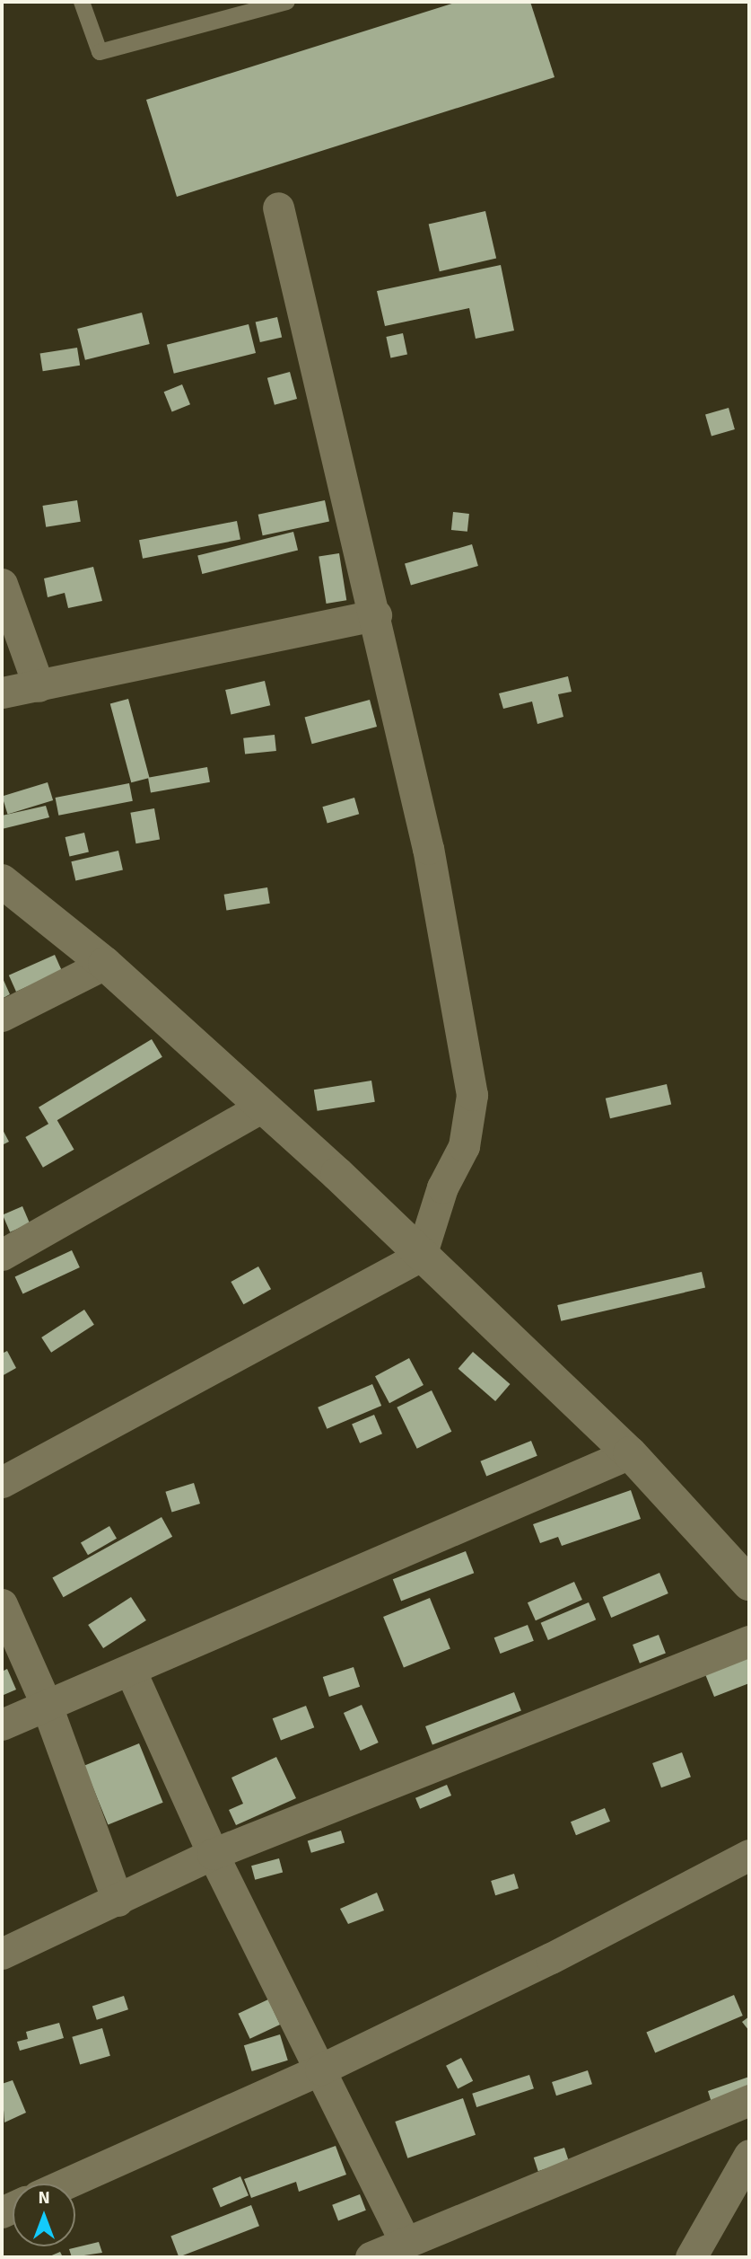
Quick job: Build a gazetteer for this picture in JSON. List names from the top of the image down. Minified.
{"north":"top"}
